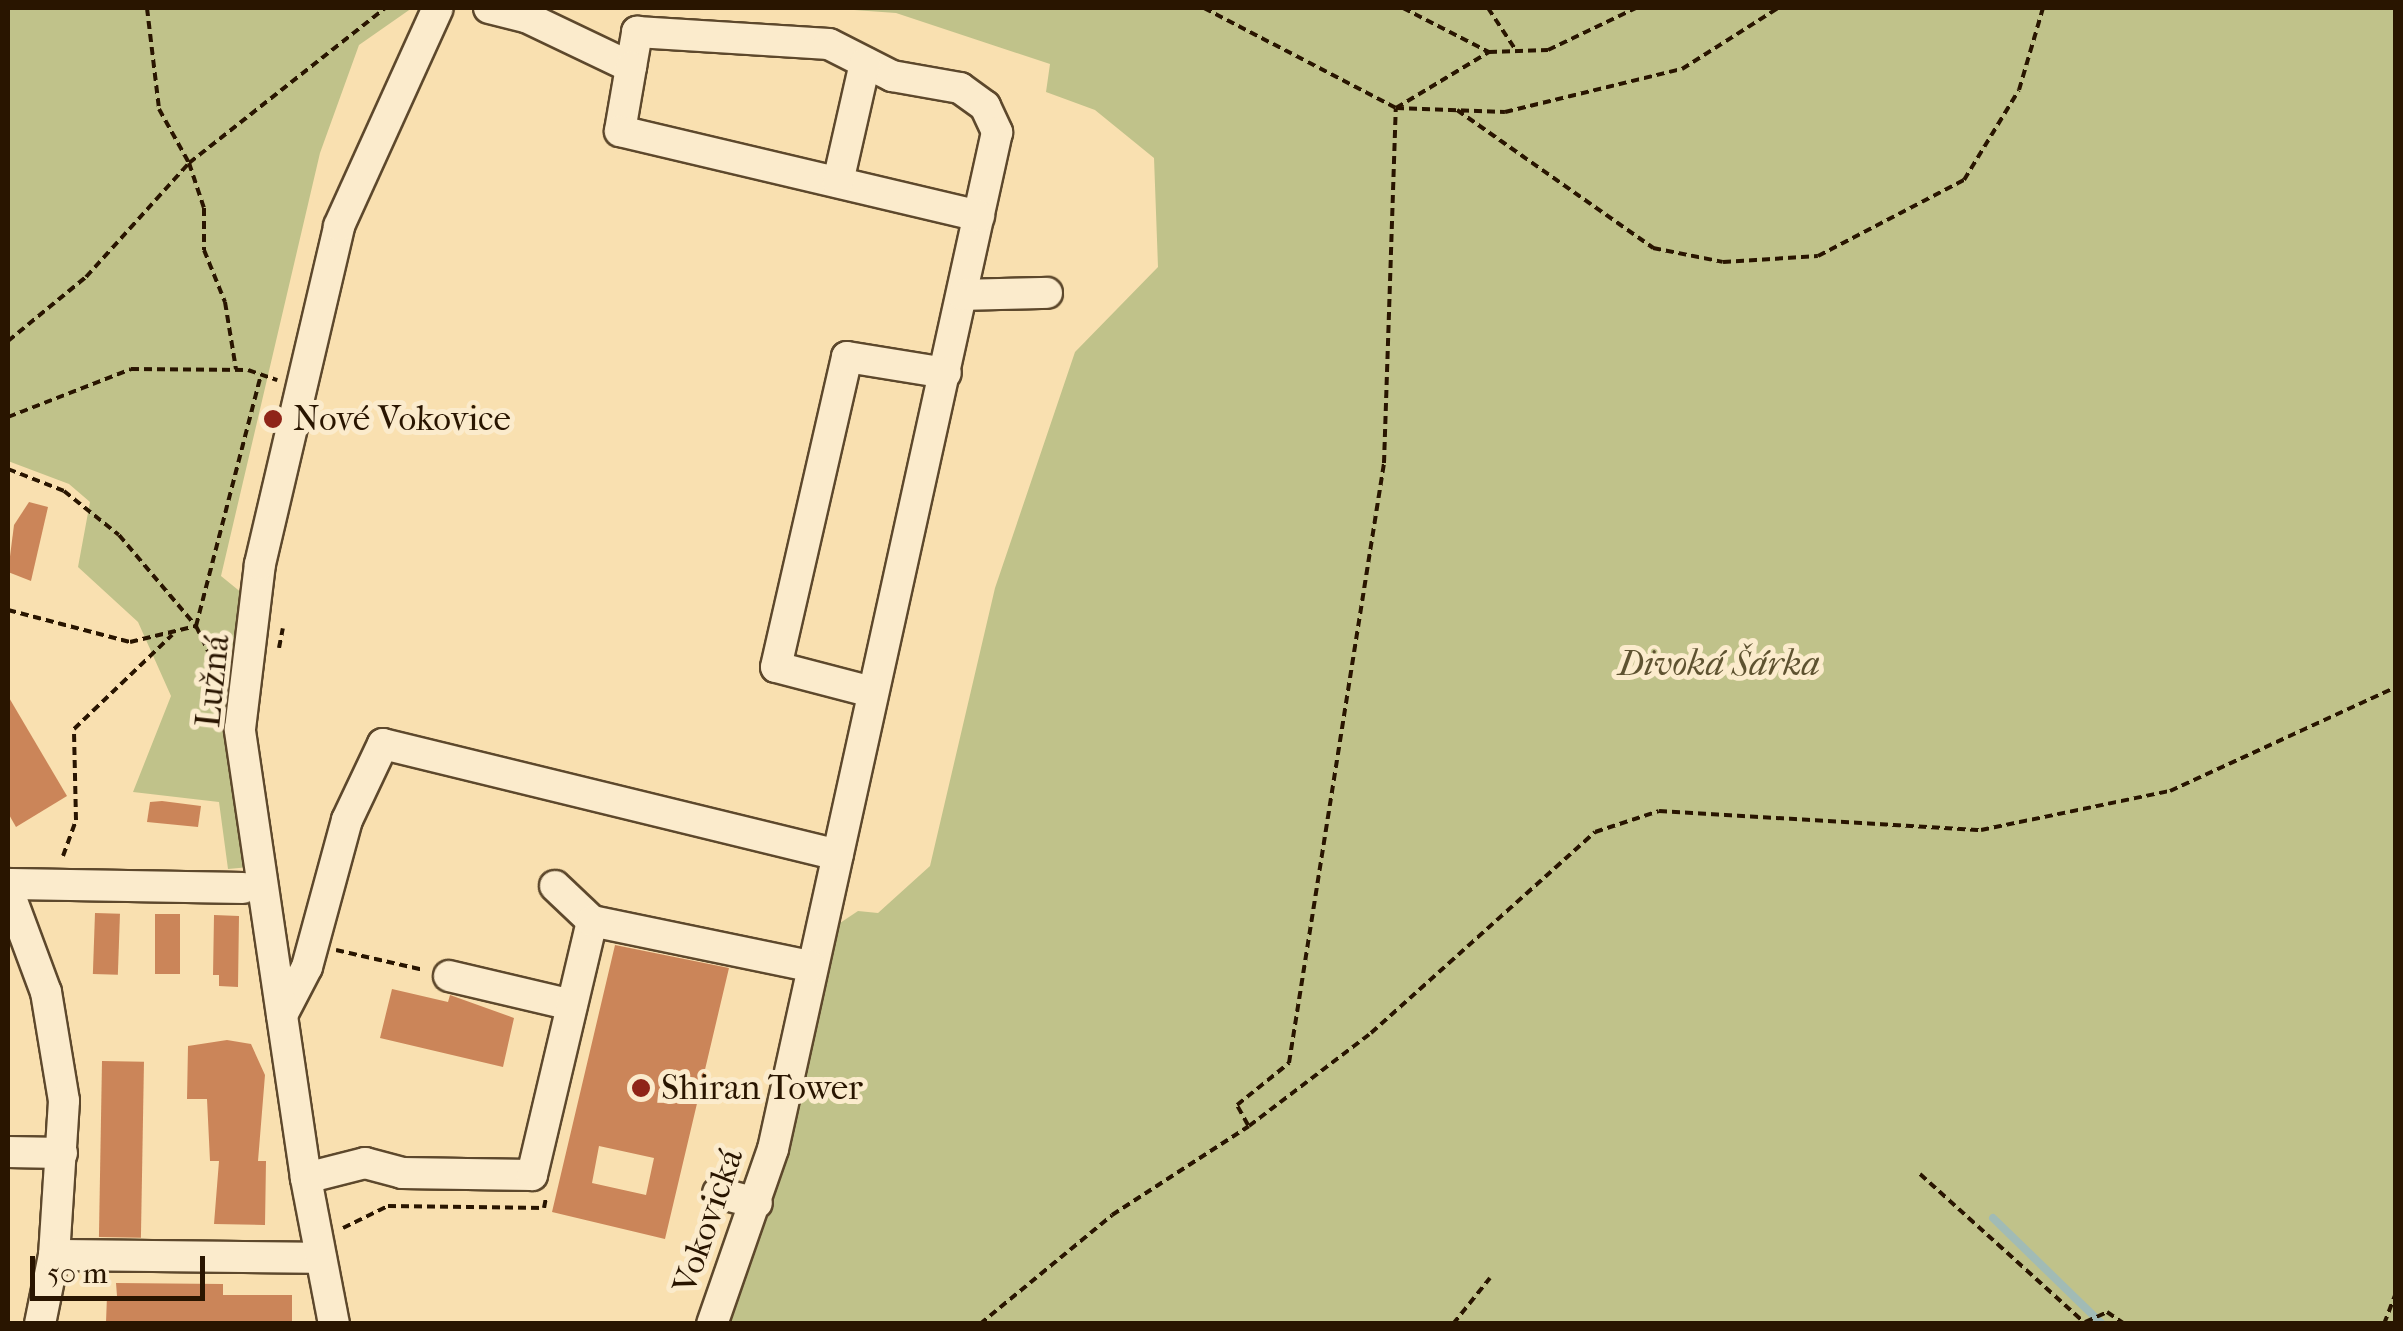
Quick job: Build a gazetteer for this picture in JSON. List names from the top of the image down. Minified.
{"streets":{"street":["Lužná","Vokovická"]},"parks":["Divoká Šárka"],"places":["Nové Vokovice","Shiran Tower"],"scale_bar":"50 m"}
